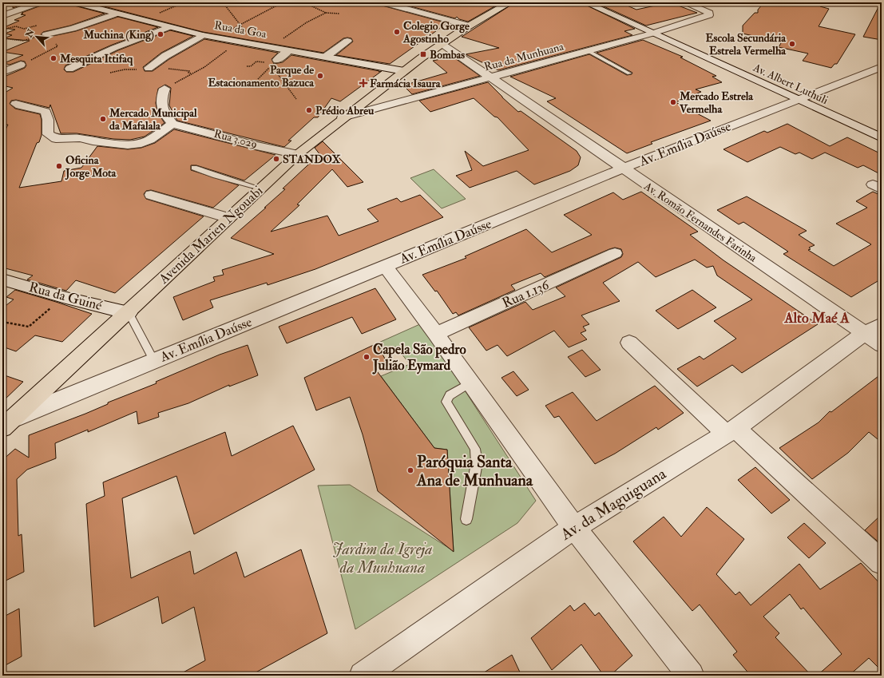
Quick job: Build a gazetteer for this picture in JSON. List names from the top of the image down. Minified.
{"streets":{"main road":["Avenida Marien Ngouabi"],"street":["Rua da Goa","Rua da Munhuana","Av. Albert Luthuli","Rua 3.029","Av. Emília Daússe","Av. Romão Fernandes Farinha","Rua 1.136","Rua da Guiné","Av. da Maguiguana"]},"crossings":[["Rua da Goa","Avenida Marien Ngouabi"],["Rua da Munhuana","Av. Albert Luthuli"],["Rua da Munhuana","Av. Romão Fernandes Farinha"],["Rua da Munhuana","Avenida Marien Ngouabi"],["Av. Albert Luthuli","Av. Emília Daússe"],["Rua 3.029","Avenida Marien Ngouabi"],["Av. Emília Daússe","Av. Romão Fernandes Farinha"],["Av. Emília Daússe","Avenida Marien Ngouabi"],["Av. Romão Fernandes Farinha","Avenida Marien Ngouabi"],["Av. Romão Fernandes Farinha","Av. da Maguiguana"],["Avenida Marien Ngouabi","Rua da Guiné"]],"districts":["Alto Maé A"],"parks":["Jardim da Igreja da Munhuana"],"places":{"other":["Colegio Gorge Agostinho","Muchina (King)","Escola Secundária Estrela Vermelha","Mesquita Ittifaq","Parque de Estacionamento Bazuca","Mercado Estrela Vermelha","Prédio Abreu","Mercado Municipal da Mafalala","STANDOX","Oficina Jorge Mota","Capela São pedro Julião Eymard","Paróquia Santa Ana de Munhuana"],"transit":["Bombas"],"health":["Farmácia Isaura"]},"north":"top left"}
